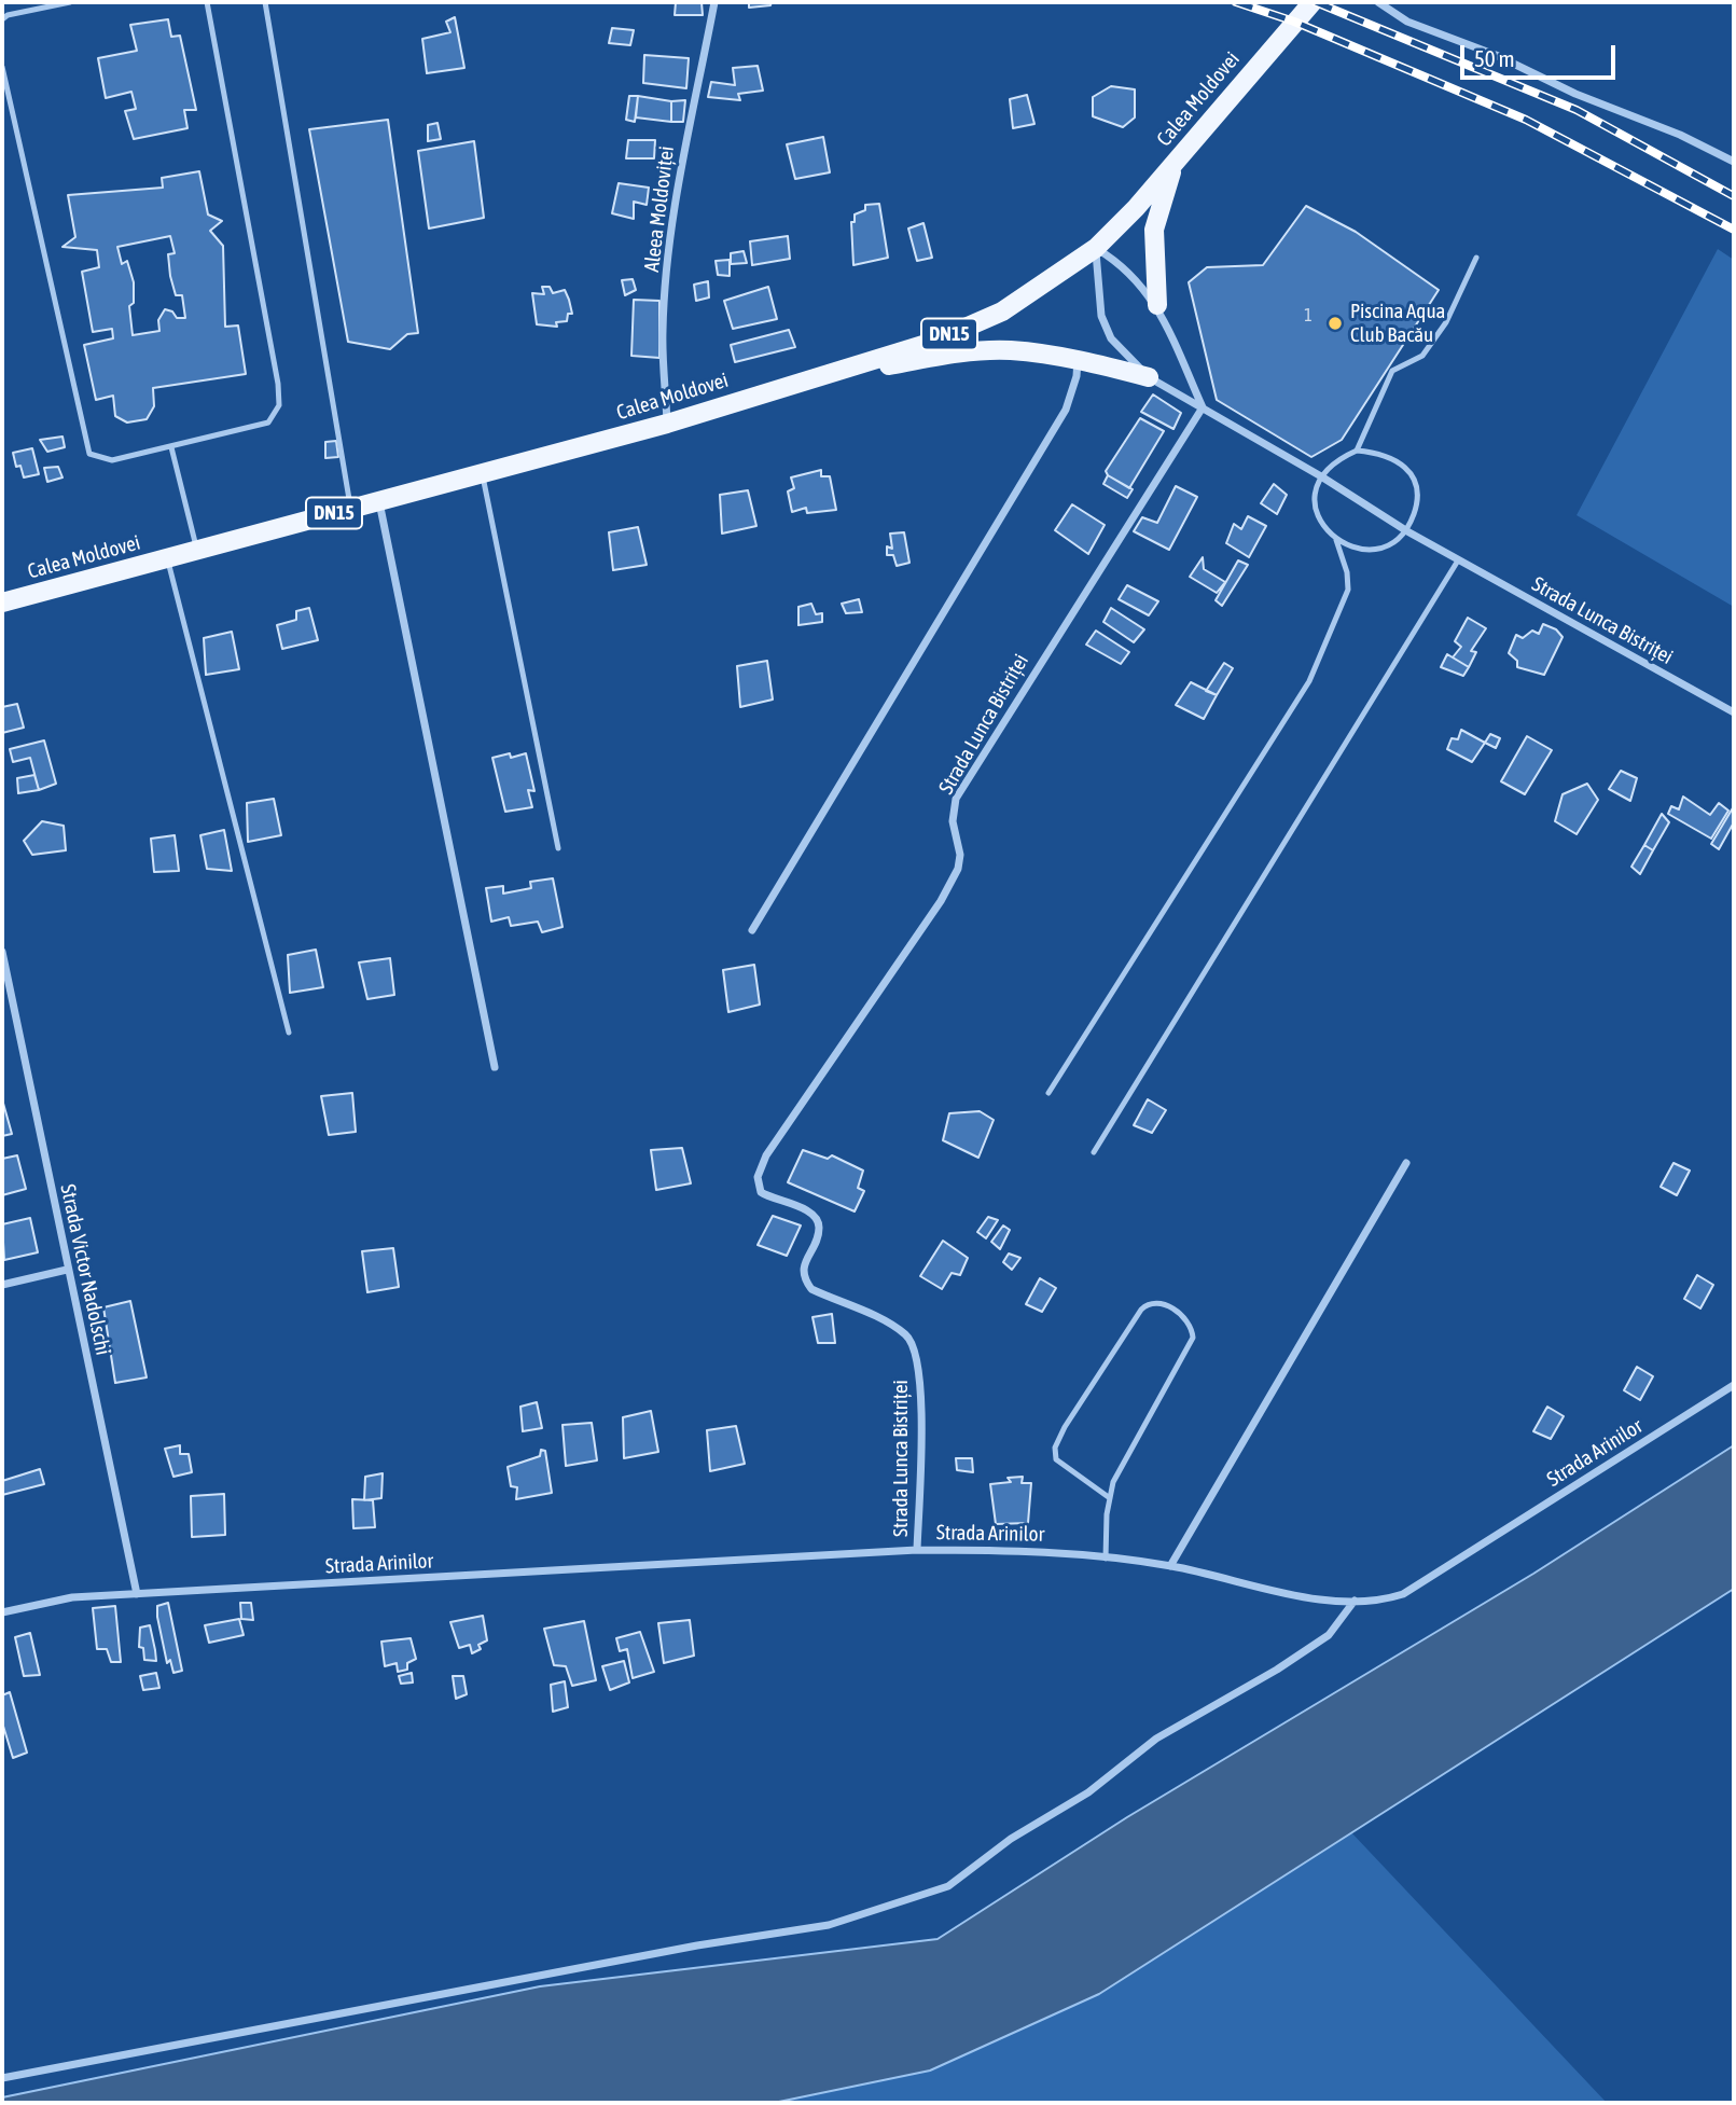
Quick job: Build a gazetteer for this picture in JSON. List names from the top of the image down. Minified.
{"streets":{"main road":["Calea Moldovei","DN15"],"street":["Aleea Moldoviței","Strada Lunca Bistriței","Strada Victor Nadolschi","Strada Arinilor"]},"crossings":[["Calea Moldovei","Aleea Moldoviței"],["Strada Lunca Bistriței","Strada Arinilor"],["Strada Victor Nadolschi","Strada Arinilor"]],"places":["Piscina Aqua Club Bacău"],"house_numbers":["1"],"scale_bar":"50 m"}
